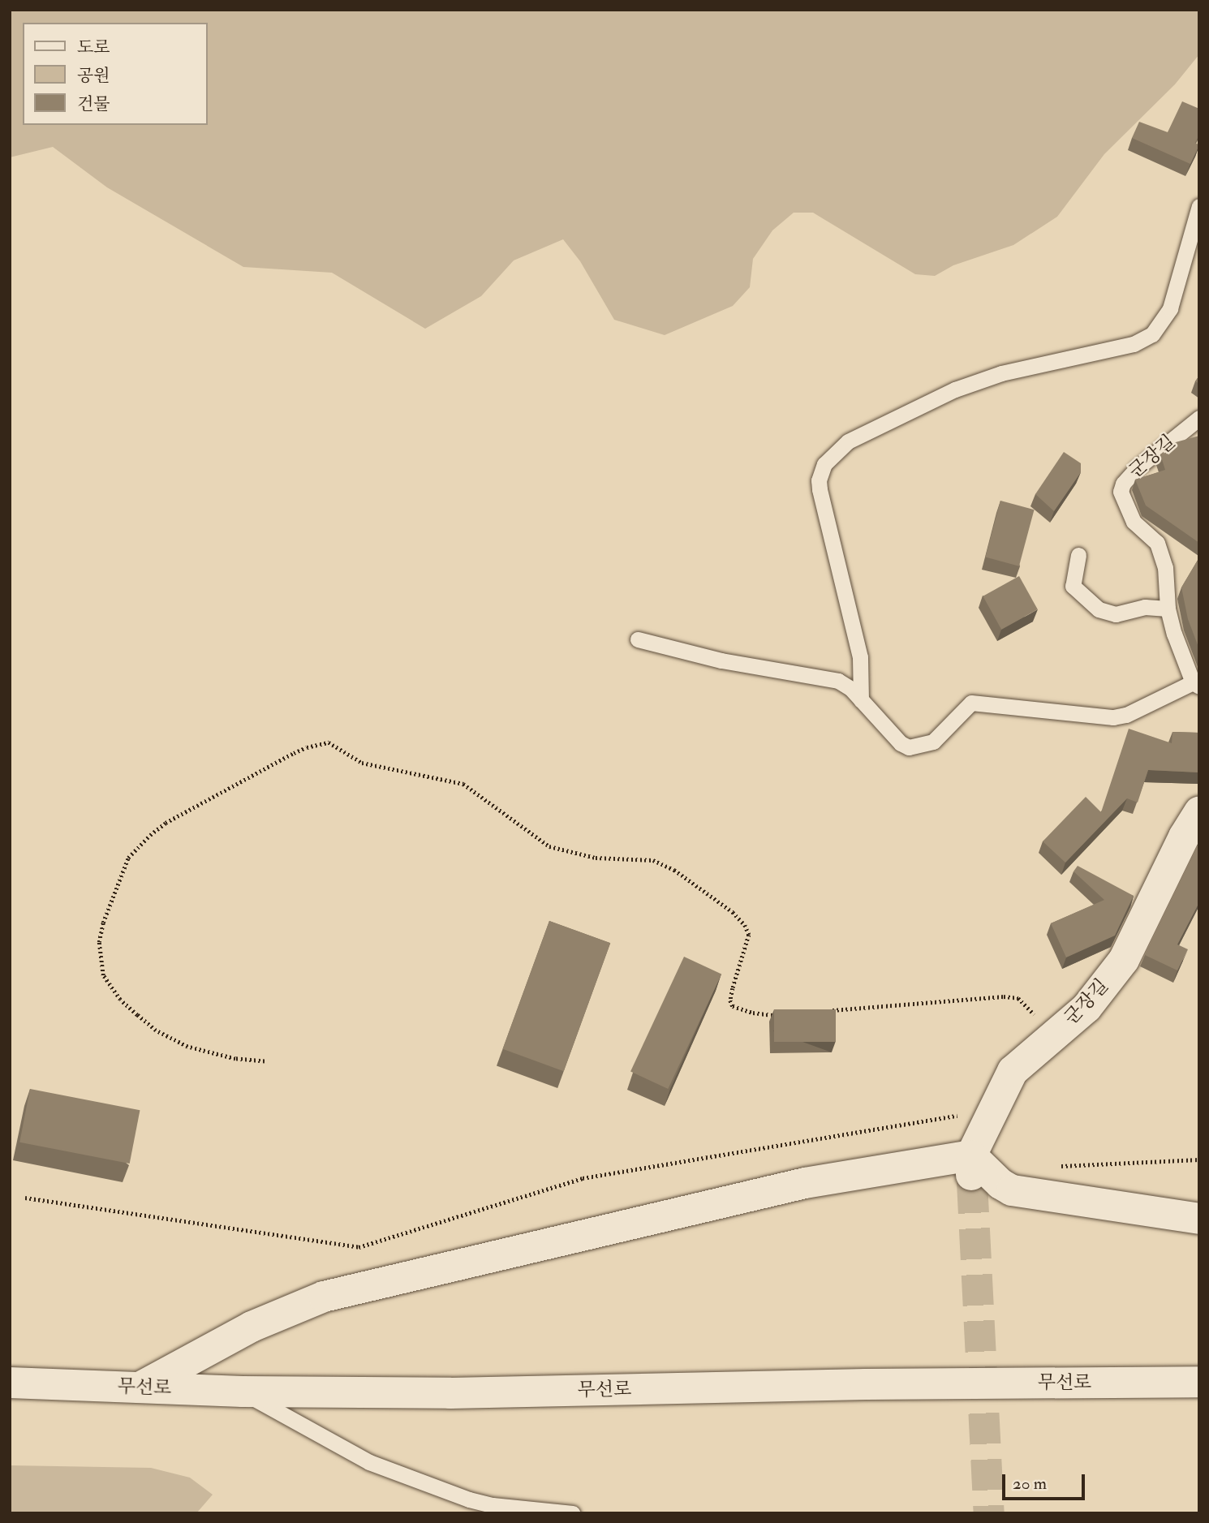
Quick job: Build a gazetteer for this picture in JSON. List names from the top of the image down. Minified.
{"streets":{"street":["군장길","무선로"]},"legend":["도로","공원","건물"],"scale_bar":"20 m"}
